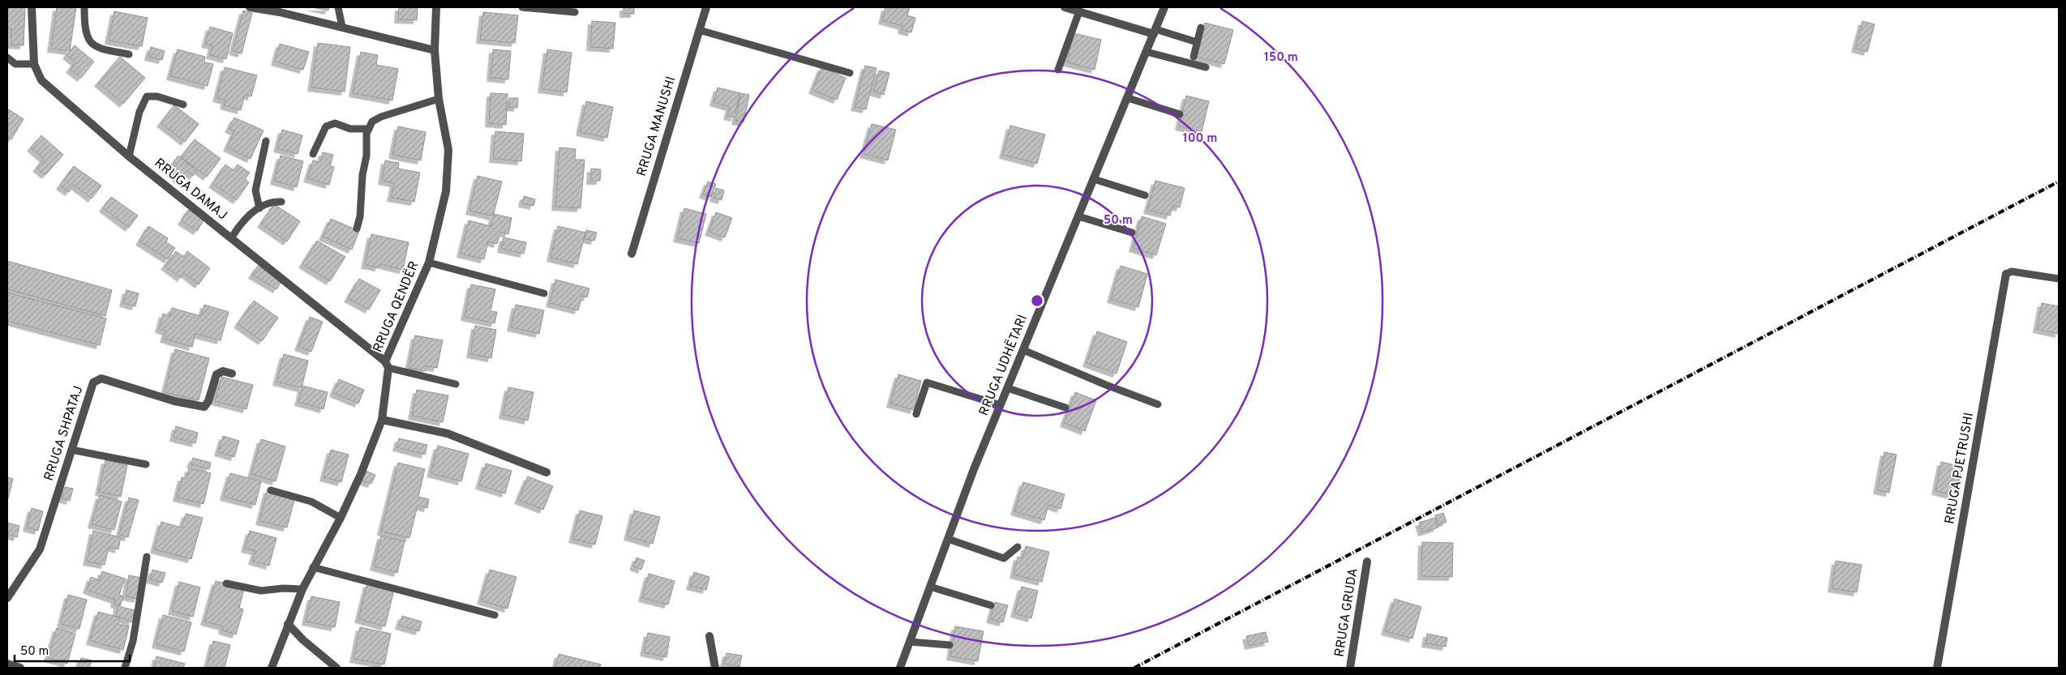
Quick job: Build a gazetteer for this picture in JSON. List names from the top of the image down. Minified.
{"streets":{"street":["RRUGA MANUSHI","RRUGA DAMAJ","RRUGA QENDËR","RRUGA UDHËTARI","RRUGA SHPATAJ","RRUGA PJETRUSHI","RRUGA GRUDA"]},"crossings":[["RRUGA DAMAJ","RRUGA QENDËR"]],"scale_bar":"50 m","rings":["150 m","100 m","50 m"]}
